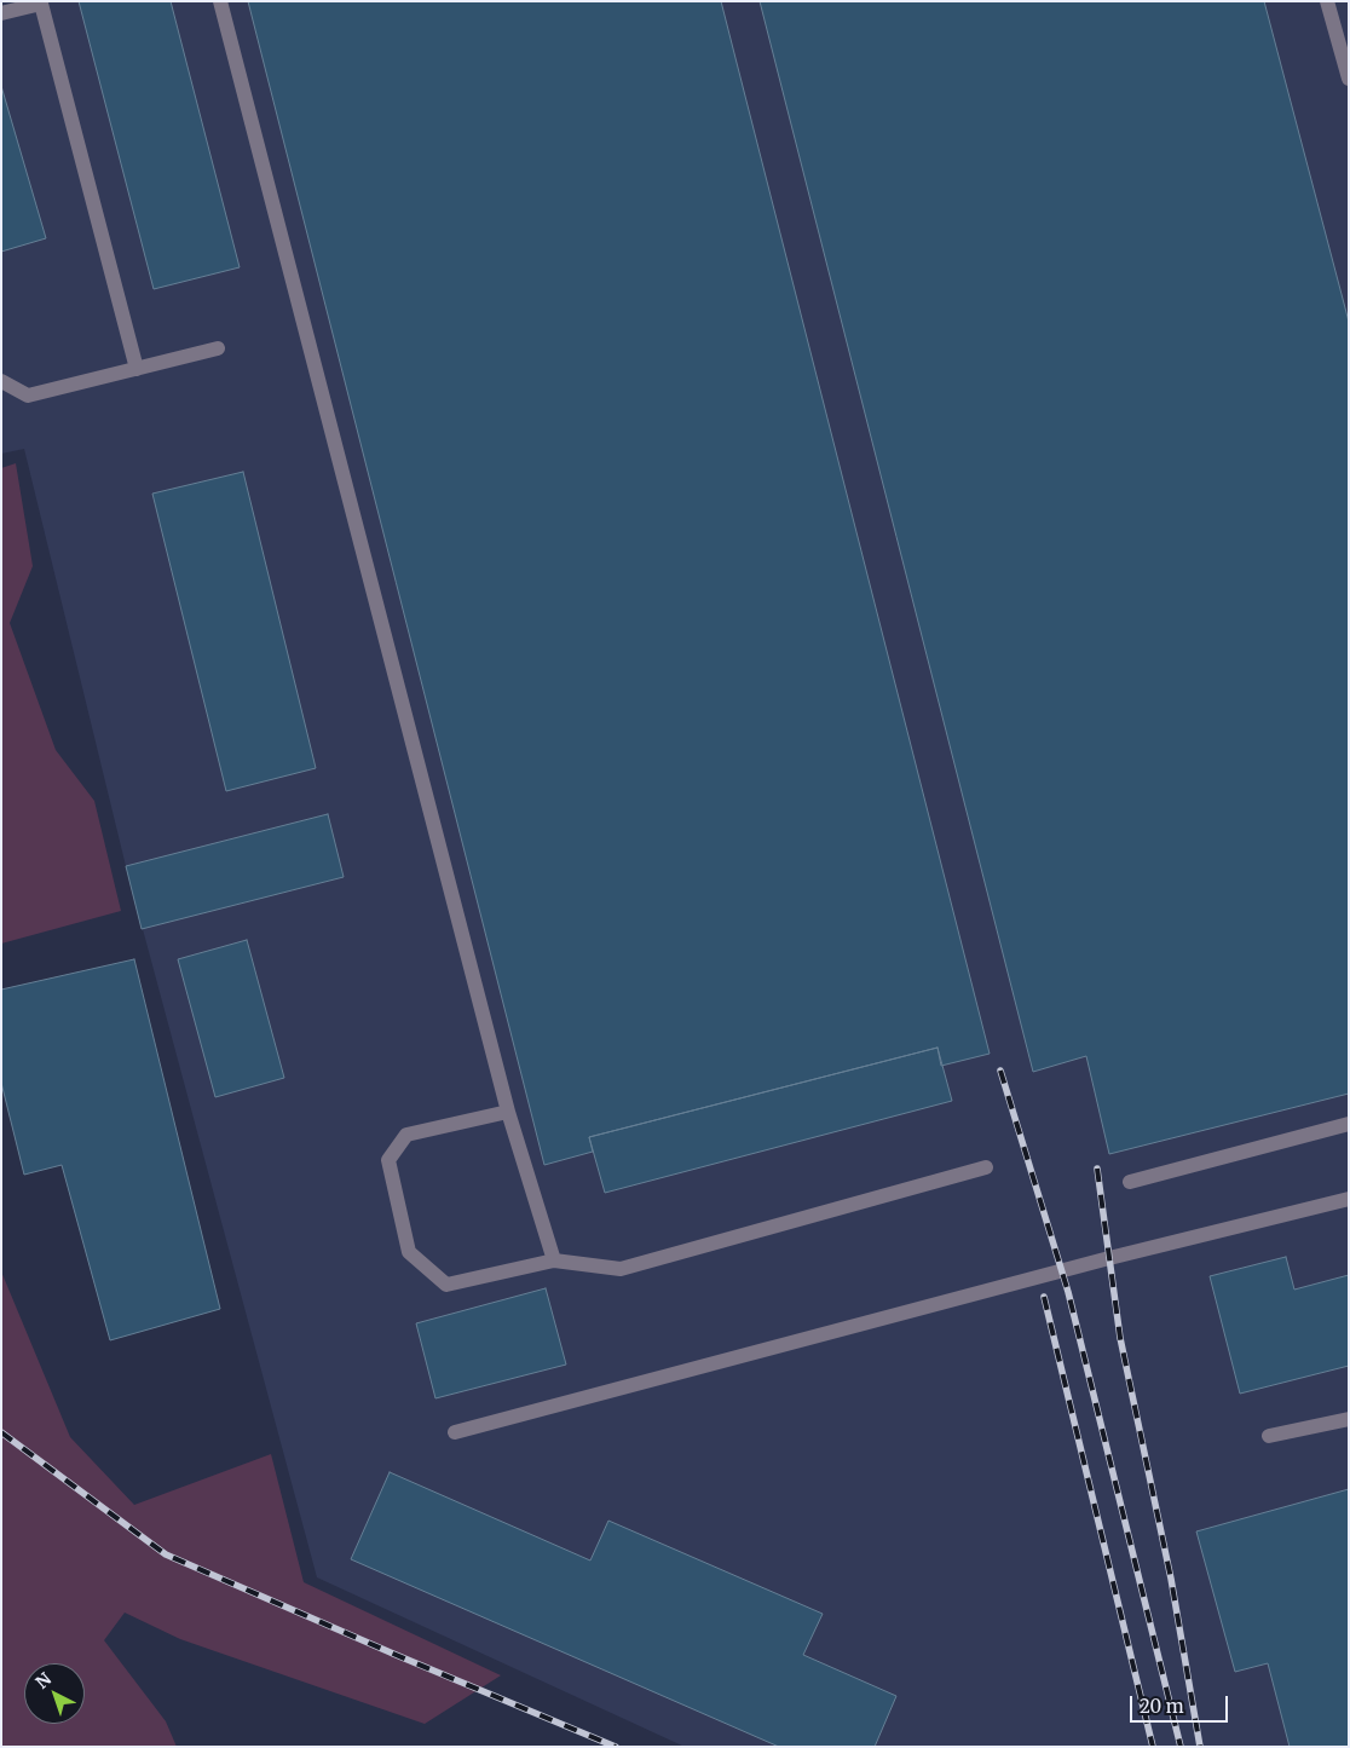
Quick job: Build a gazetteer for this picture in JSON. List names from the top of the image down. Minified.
{"scale_bar":"20 m","north":"top left"}
